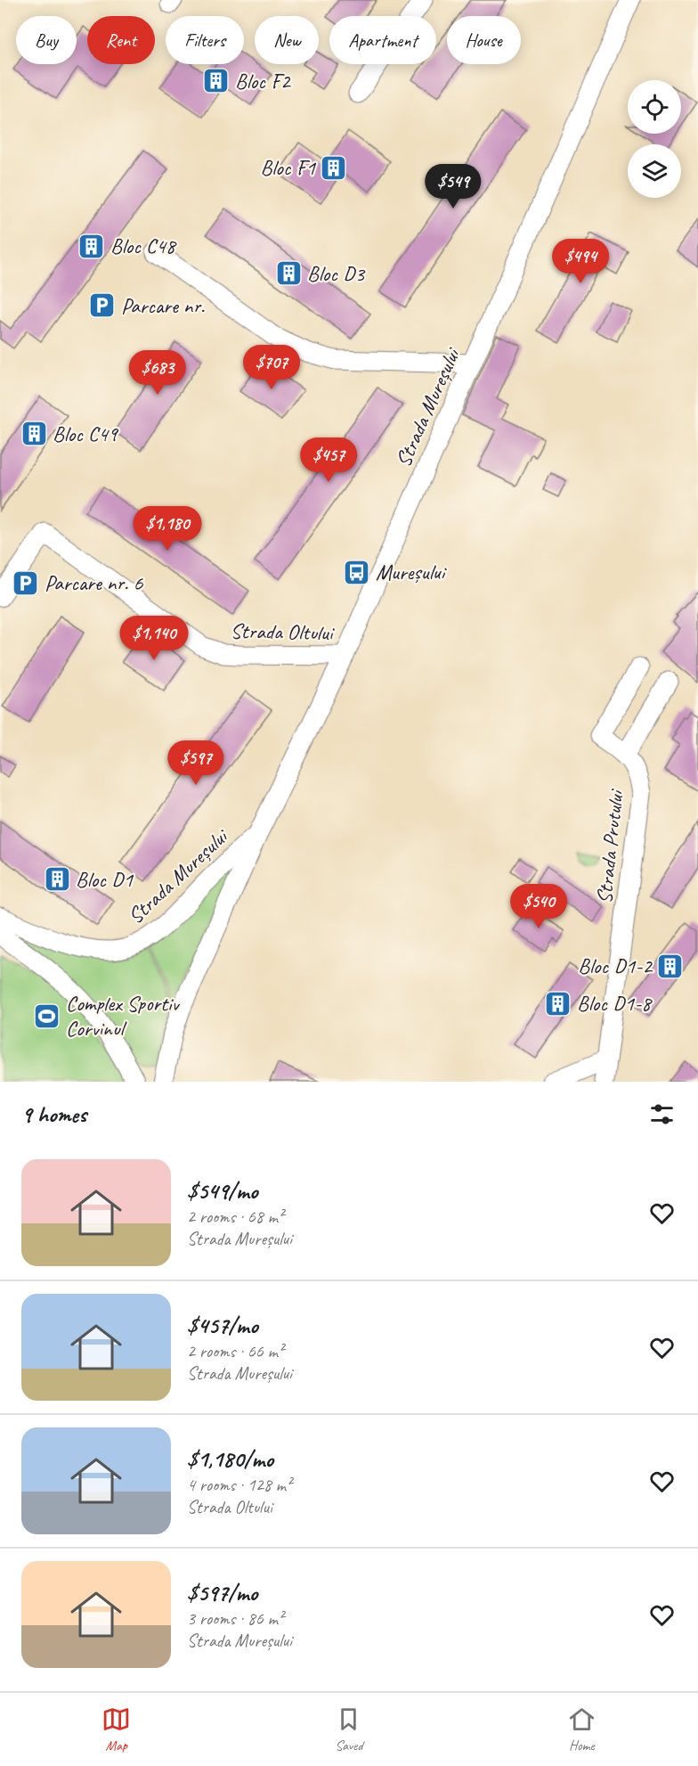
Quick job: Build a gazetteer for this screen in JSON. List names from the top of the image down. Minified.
{"streets":{"street":["Strada Mureșului","Strada Oltului","Strada Prutului"]},"crossings":[["Strada Mureșului","Strada Oltului"]],"places":{"building":["Bloc F2","Bloc F1","Bloc C48","Bloc D3","Bloc C49","Bloc D1","Bloc D1-2","Bloc D1-8"],"parking":["Parcare nr.","Parcare nr. 6"],"bus stop":["Mureșului"],"sports":["Complex Sportiv Corvinul"]},"page":{"chip":["Buy","Rent","Filters","New","Apartment","House"],"price":["$549","$494","$707","$683","$457","$1,180","$1,140","$597","$540"],"heading":"9 homes","list":[{"name":"$549/mo","note":"2 rooms · 68 m² · Strada Mureșului"},{"name":"$457/mo","note":"2 rooms · 66 m² · Strada Mureșului"},{"name":"$1,180/mo","note":"4 rooms · 128 m² · Strada Oltului"},{"name":"$597/mo","note":"3 rooms · 86 m² · Strada Mureșului"}],"tabs":["Map","Saved","Home"]}}
